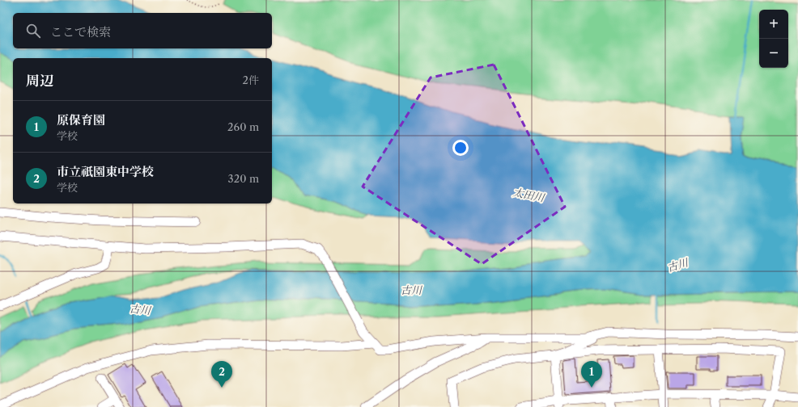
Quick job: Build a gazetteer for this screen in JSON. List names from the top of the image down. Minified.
{"water":["太田川","古川"],"page":{"map_buttons":["+","−"],"search":"ここで検索","heading":["周辺","2件"],"list":[{"mark":"1","name":"原保育園","note":"学校","value":"260 m"},{"mark":"2","name":"市立祇園東中学校","note":"学校","value":"320 m"}],"pins":["1","2"]}}
